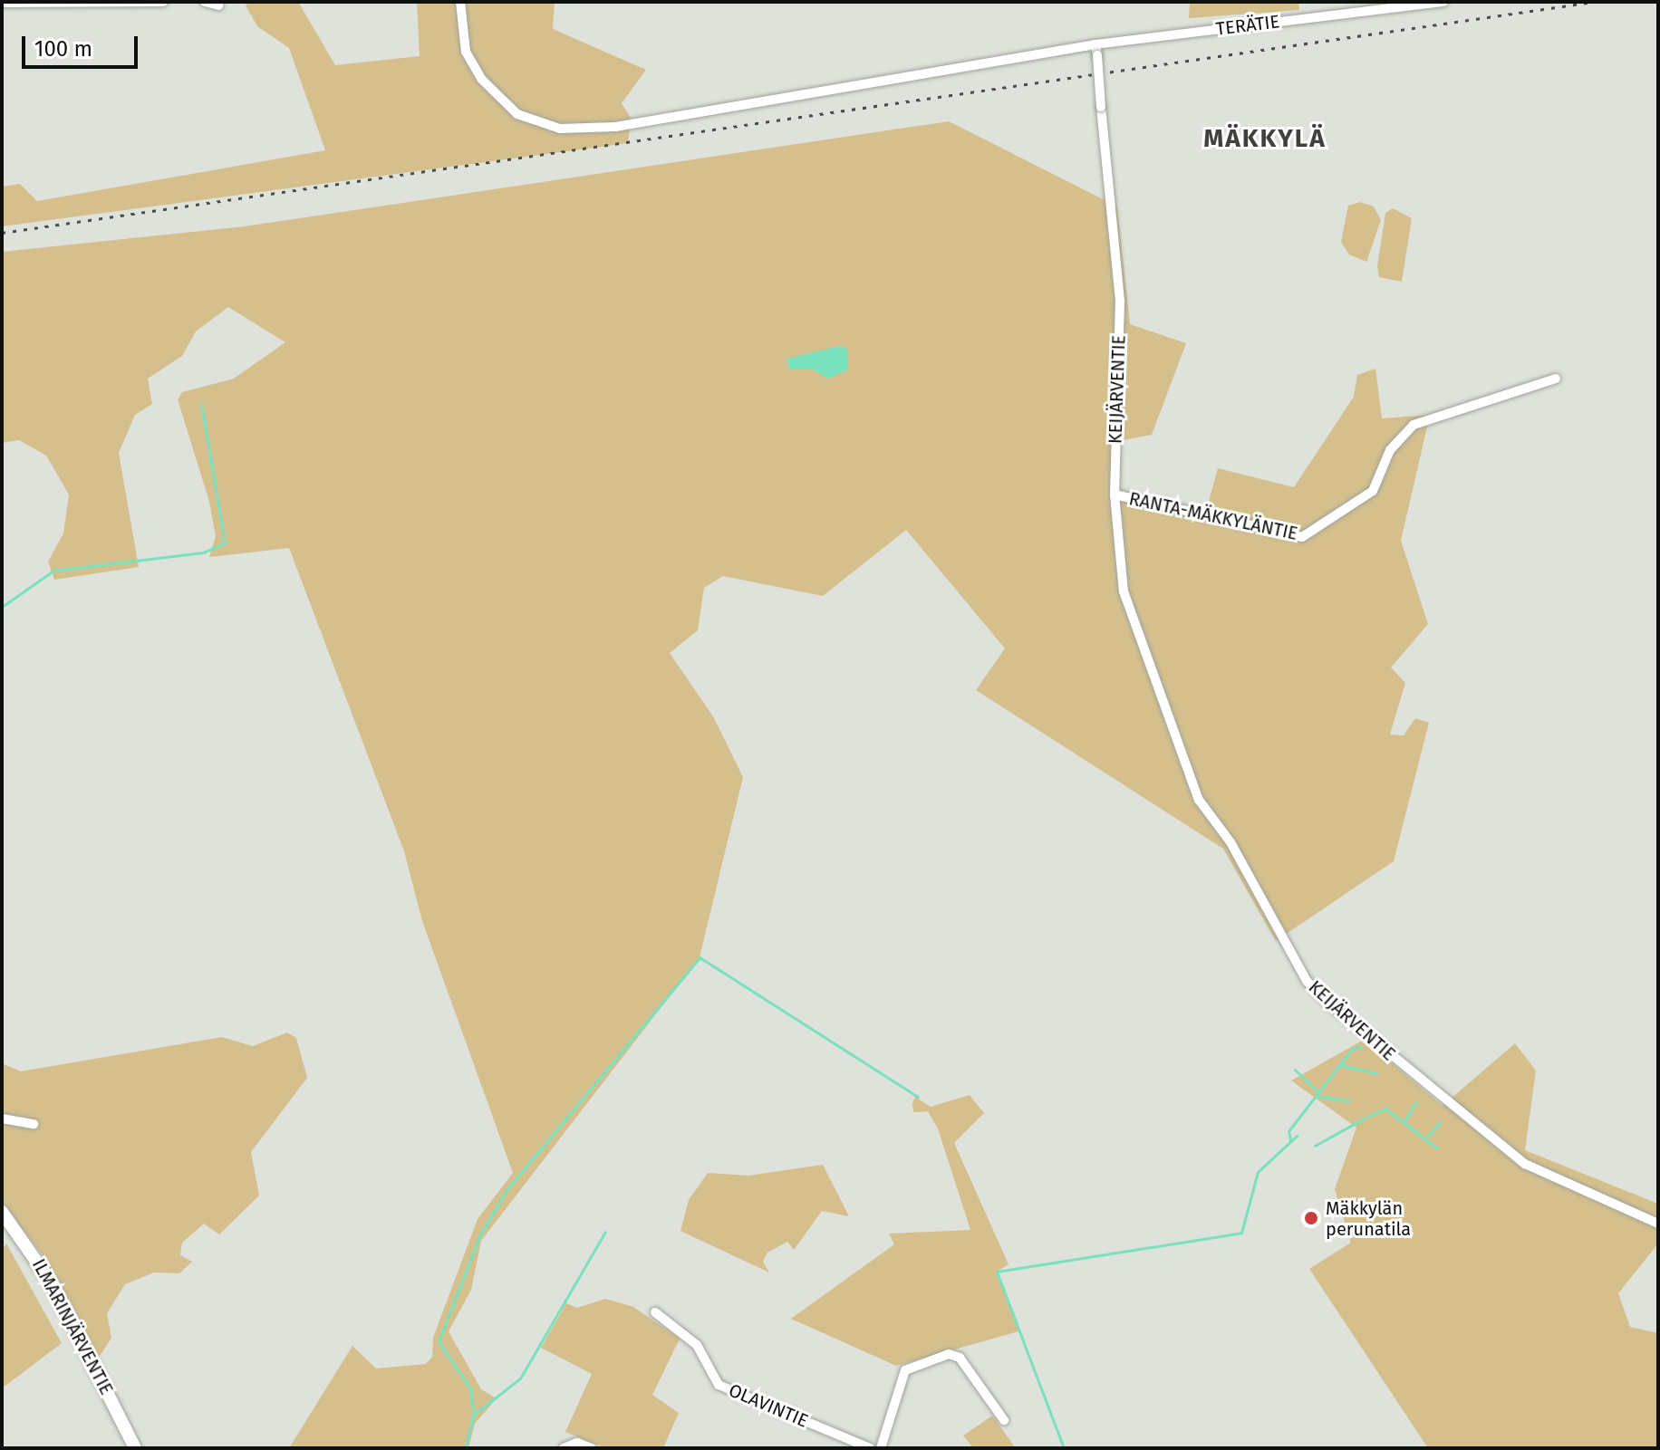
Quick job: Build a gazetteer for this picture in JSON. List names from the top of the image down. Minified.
{"streets":{"main road":["ILMARINJÄRVENTIE"],"street":["TERÄTIE","KEIJÄRVENTIE","RANTA-MÄKKYLÄNTIE","OLAVINTIE"]},"crossings":[["TERÄTIE","KEIJÄRVENTIE"],["KEIJÄRVENTIE","RANTA-MÄKKYLÄNTIE"]],"districts":["MÄKKYLÄ"],"places":["Mäkkylän perunatila"],"scale_bar":"100 m"}
